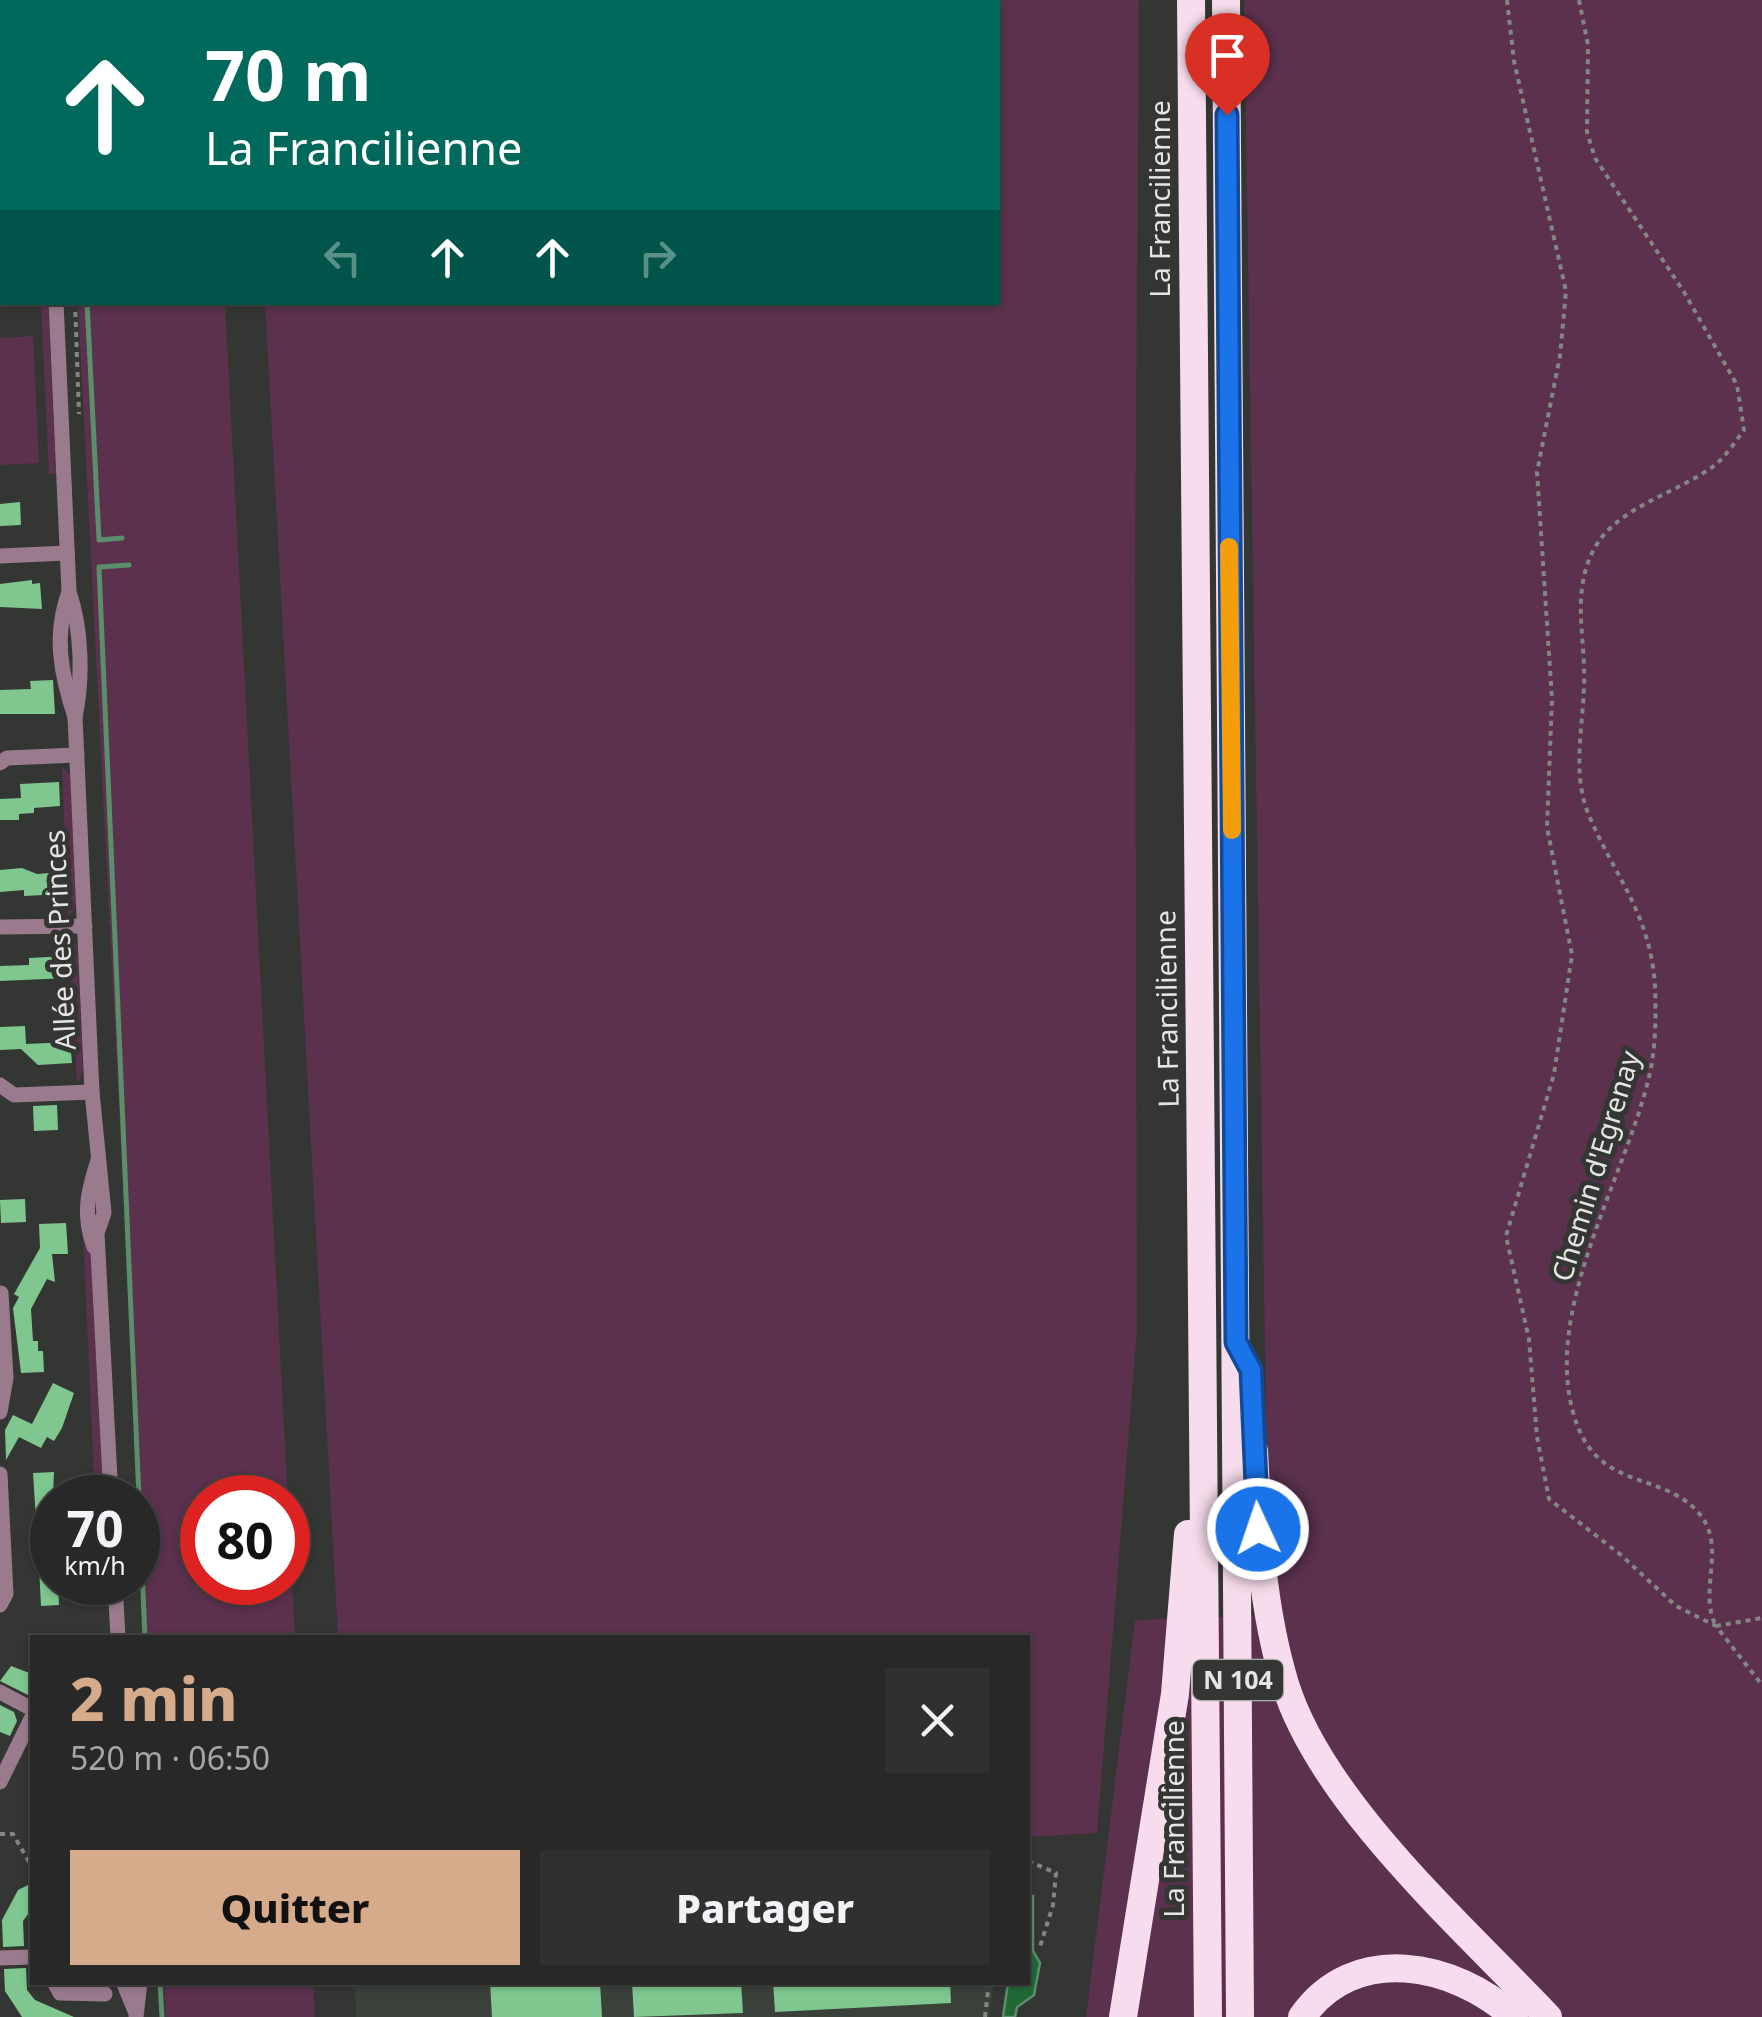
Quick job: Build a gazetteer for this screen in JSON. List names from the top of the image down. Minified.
{"streets":{"highway":["La Francilienne","N 104"],"street":["Allée des Princes"],"path":["Chemin d'Egrenay"]},"page":{"turn":["70 m","La Francilienne"],"speed":"70 km/h","limit":"80","heading":["2 min","520 m · 06:50"],"buttons":["Quitter","Partager"]}}
